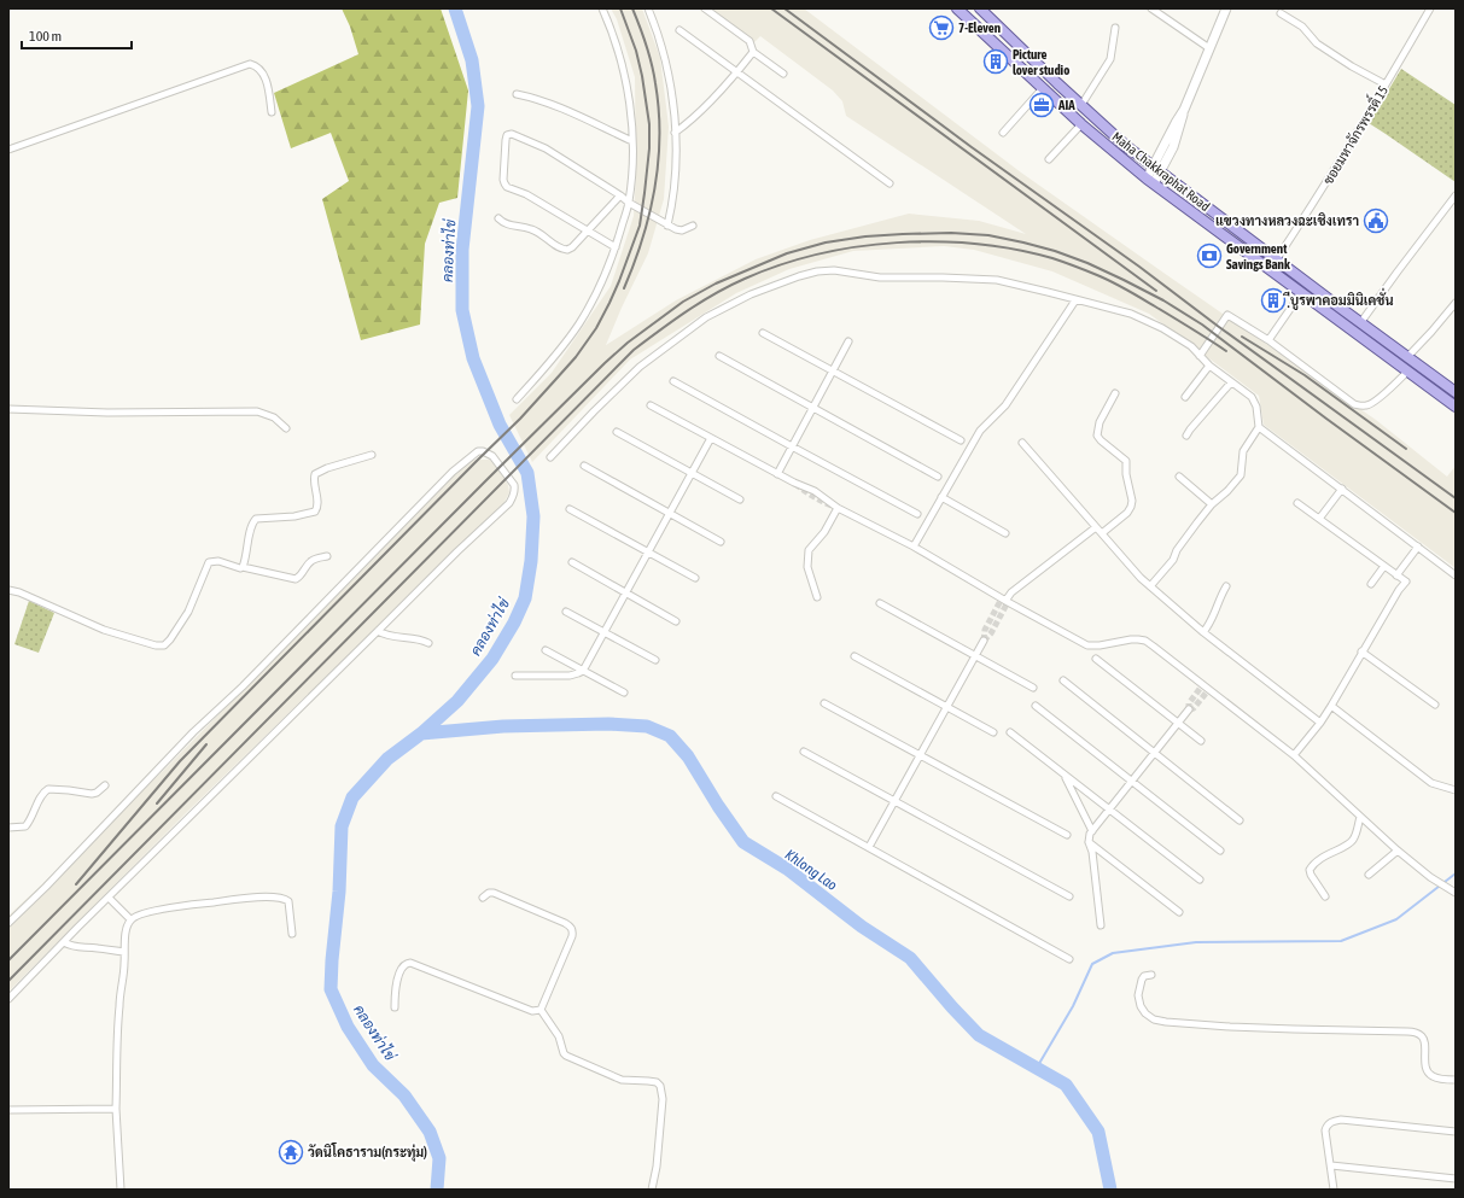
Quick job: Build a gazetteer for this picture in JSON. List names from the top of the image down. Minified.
{"streets":{"main road":["Maha Chakkraphat Road"],"street":["ซอยมหาจักรพรรดิ์ 15"]},"crossings":[["ซอยมหาจักรพรรดิ์ 15","Maha Chakkraphat Road"]],"water":["คลองท่าไข่","Khlong Lao"],"places":{"supermarket":["7-Eleven"],"building":["Picture lover studio","ฺีบูรพาคอมมินิเคชั่น"],"office":["AIA"],"public building":["แขวงทางหลวงฉะเชิงเทรา"],"bank":["Government Savings Bank"],"temple":["วัดนิโคธาราม(กระทุ่ม)"]},"scale_bar":"100 m"}
